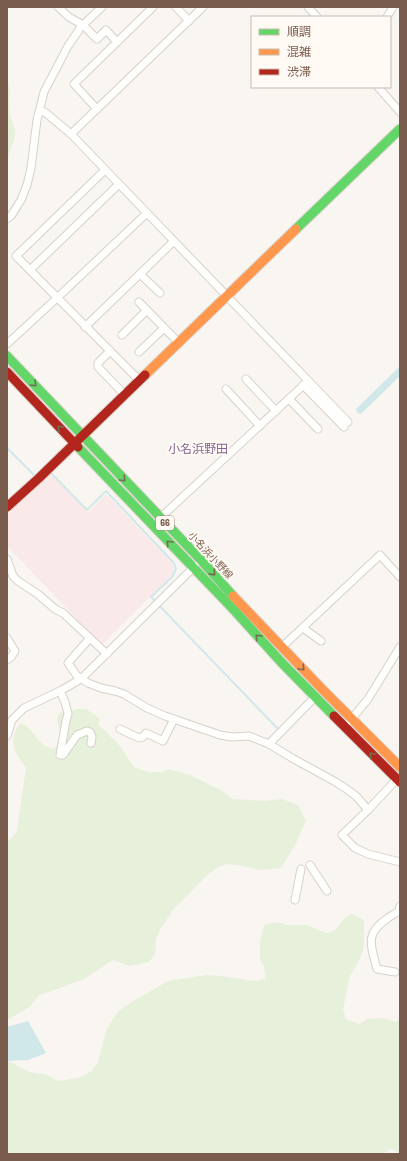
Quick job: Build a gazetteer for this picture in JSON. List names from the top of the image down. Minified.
{"streets":{"main road":["66","小名浜小野線"]},"districts":["小名浜野田"],"legend":["順調","混雑","渋滞"]}
